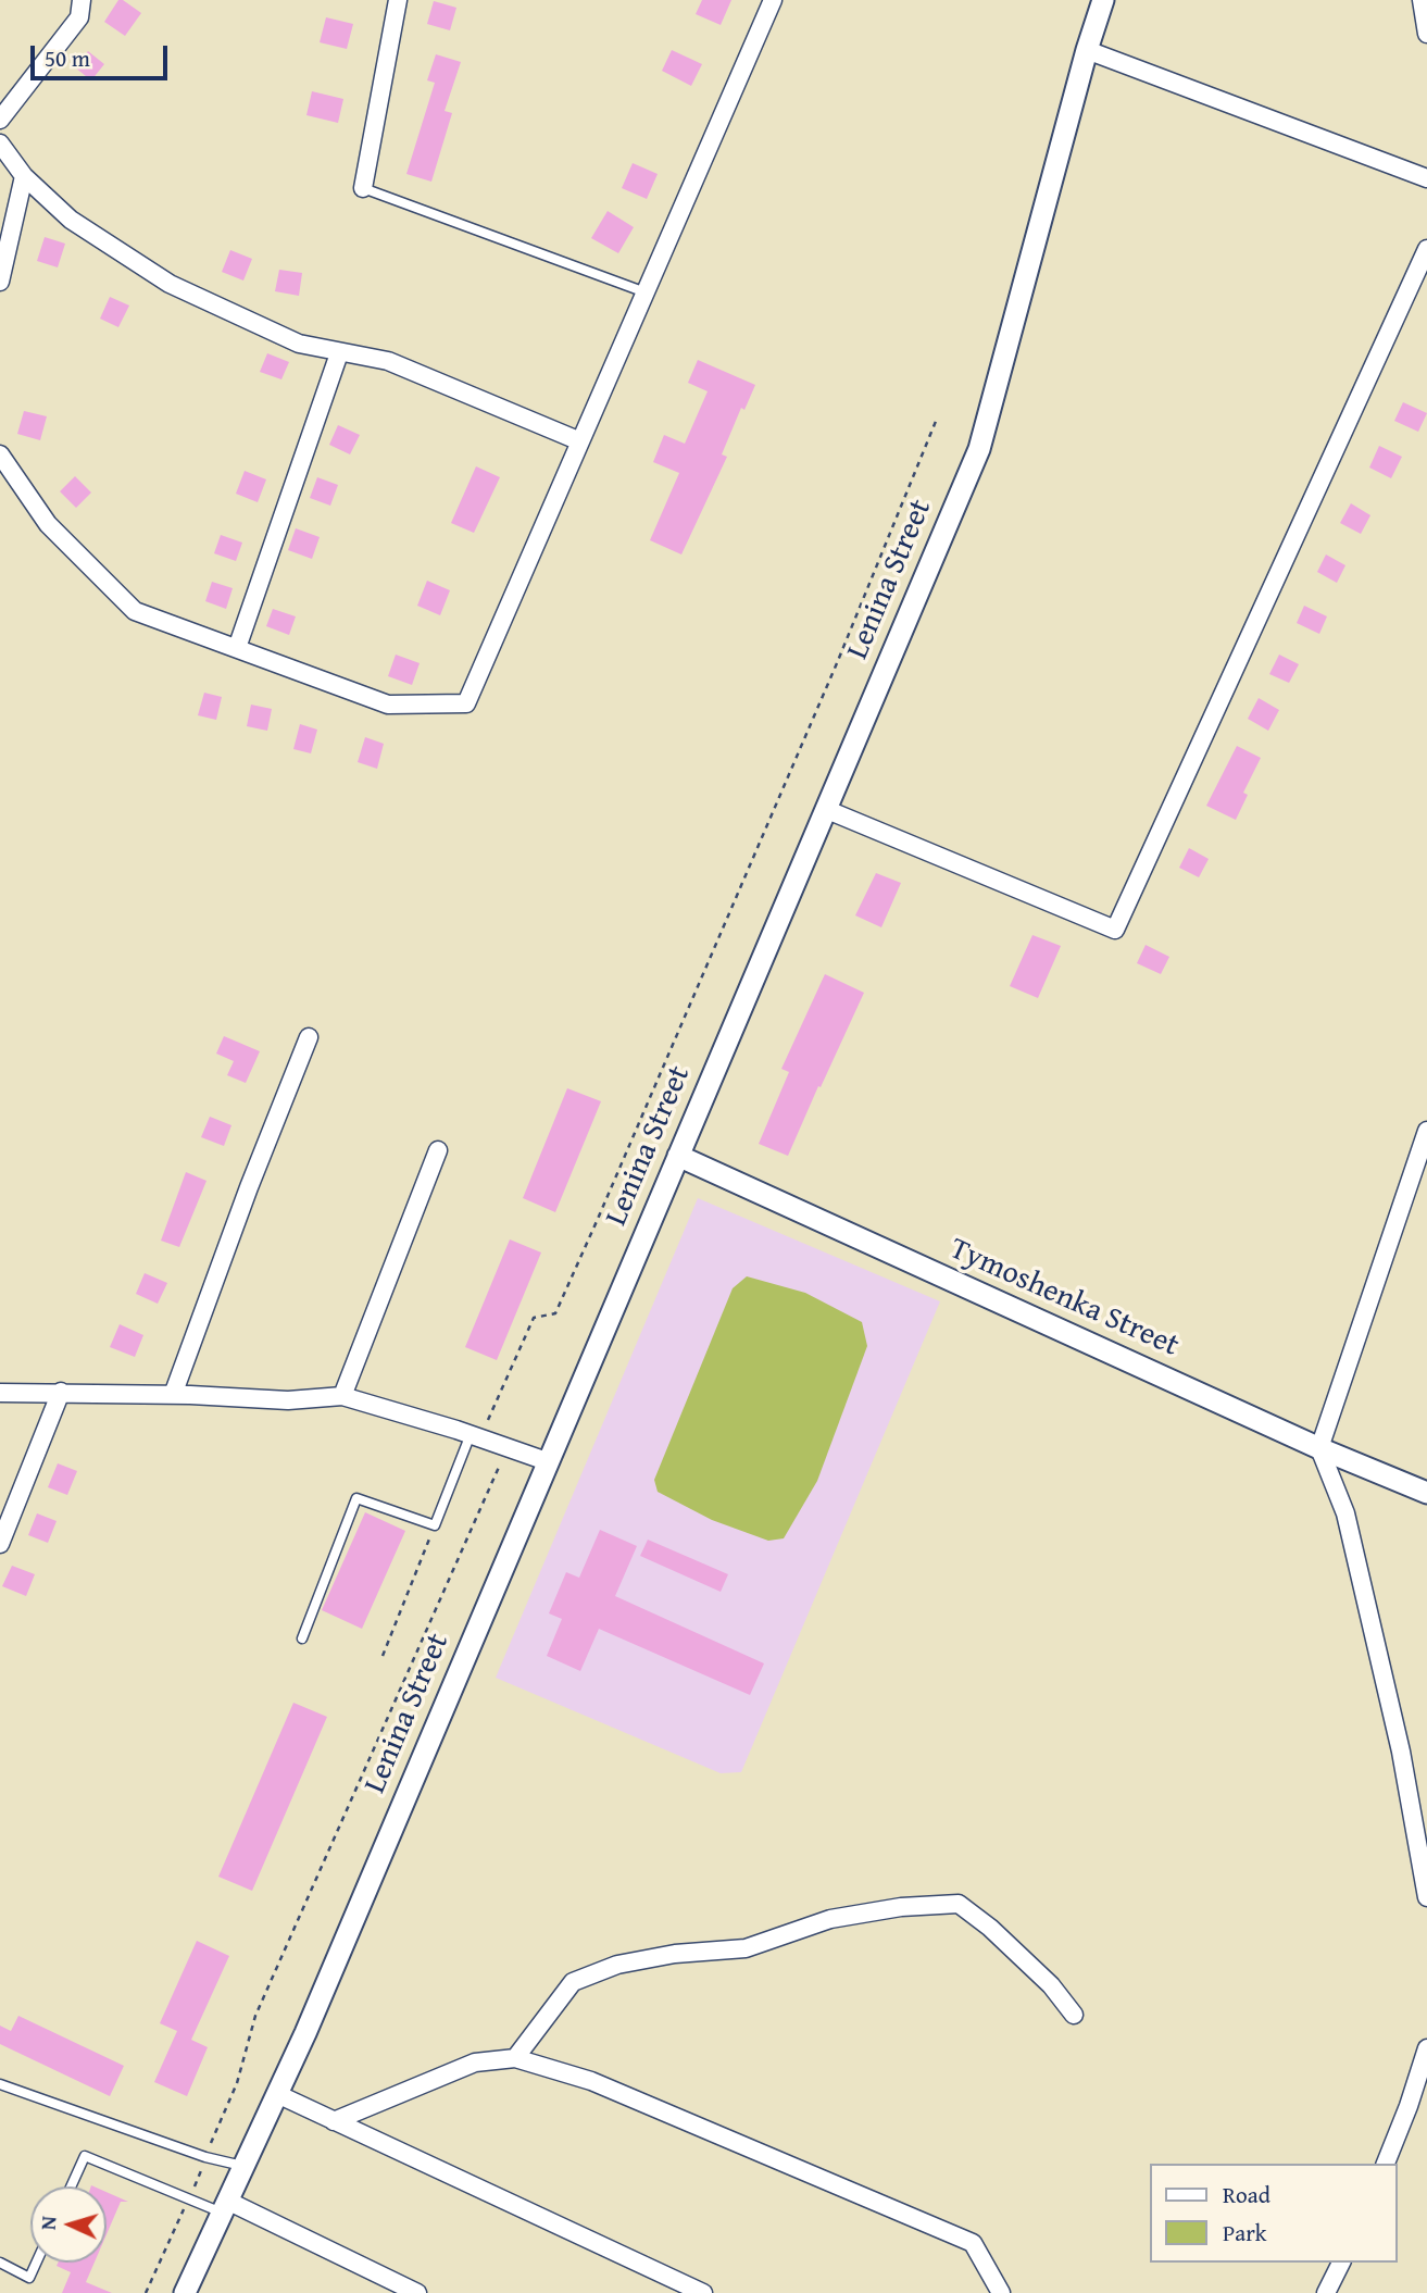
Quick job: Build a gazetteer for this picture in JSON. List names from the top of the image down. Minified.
{"streets":{"street":["Lenina Street","Tymoshenka Street"]},"crossings":[["Lenina Street","Tymoshenka Street"]],"legend":["Road","Park"],"scale_bar":"50 m","north":"left"}
